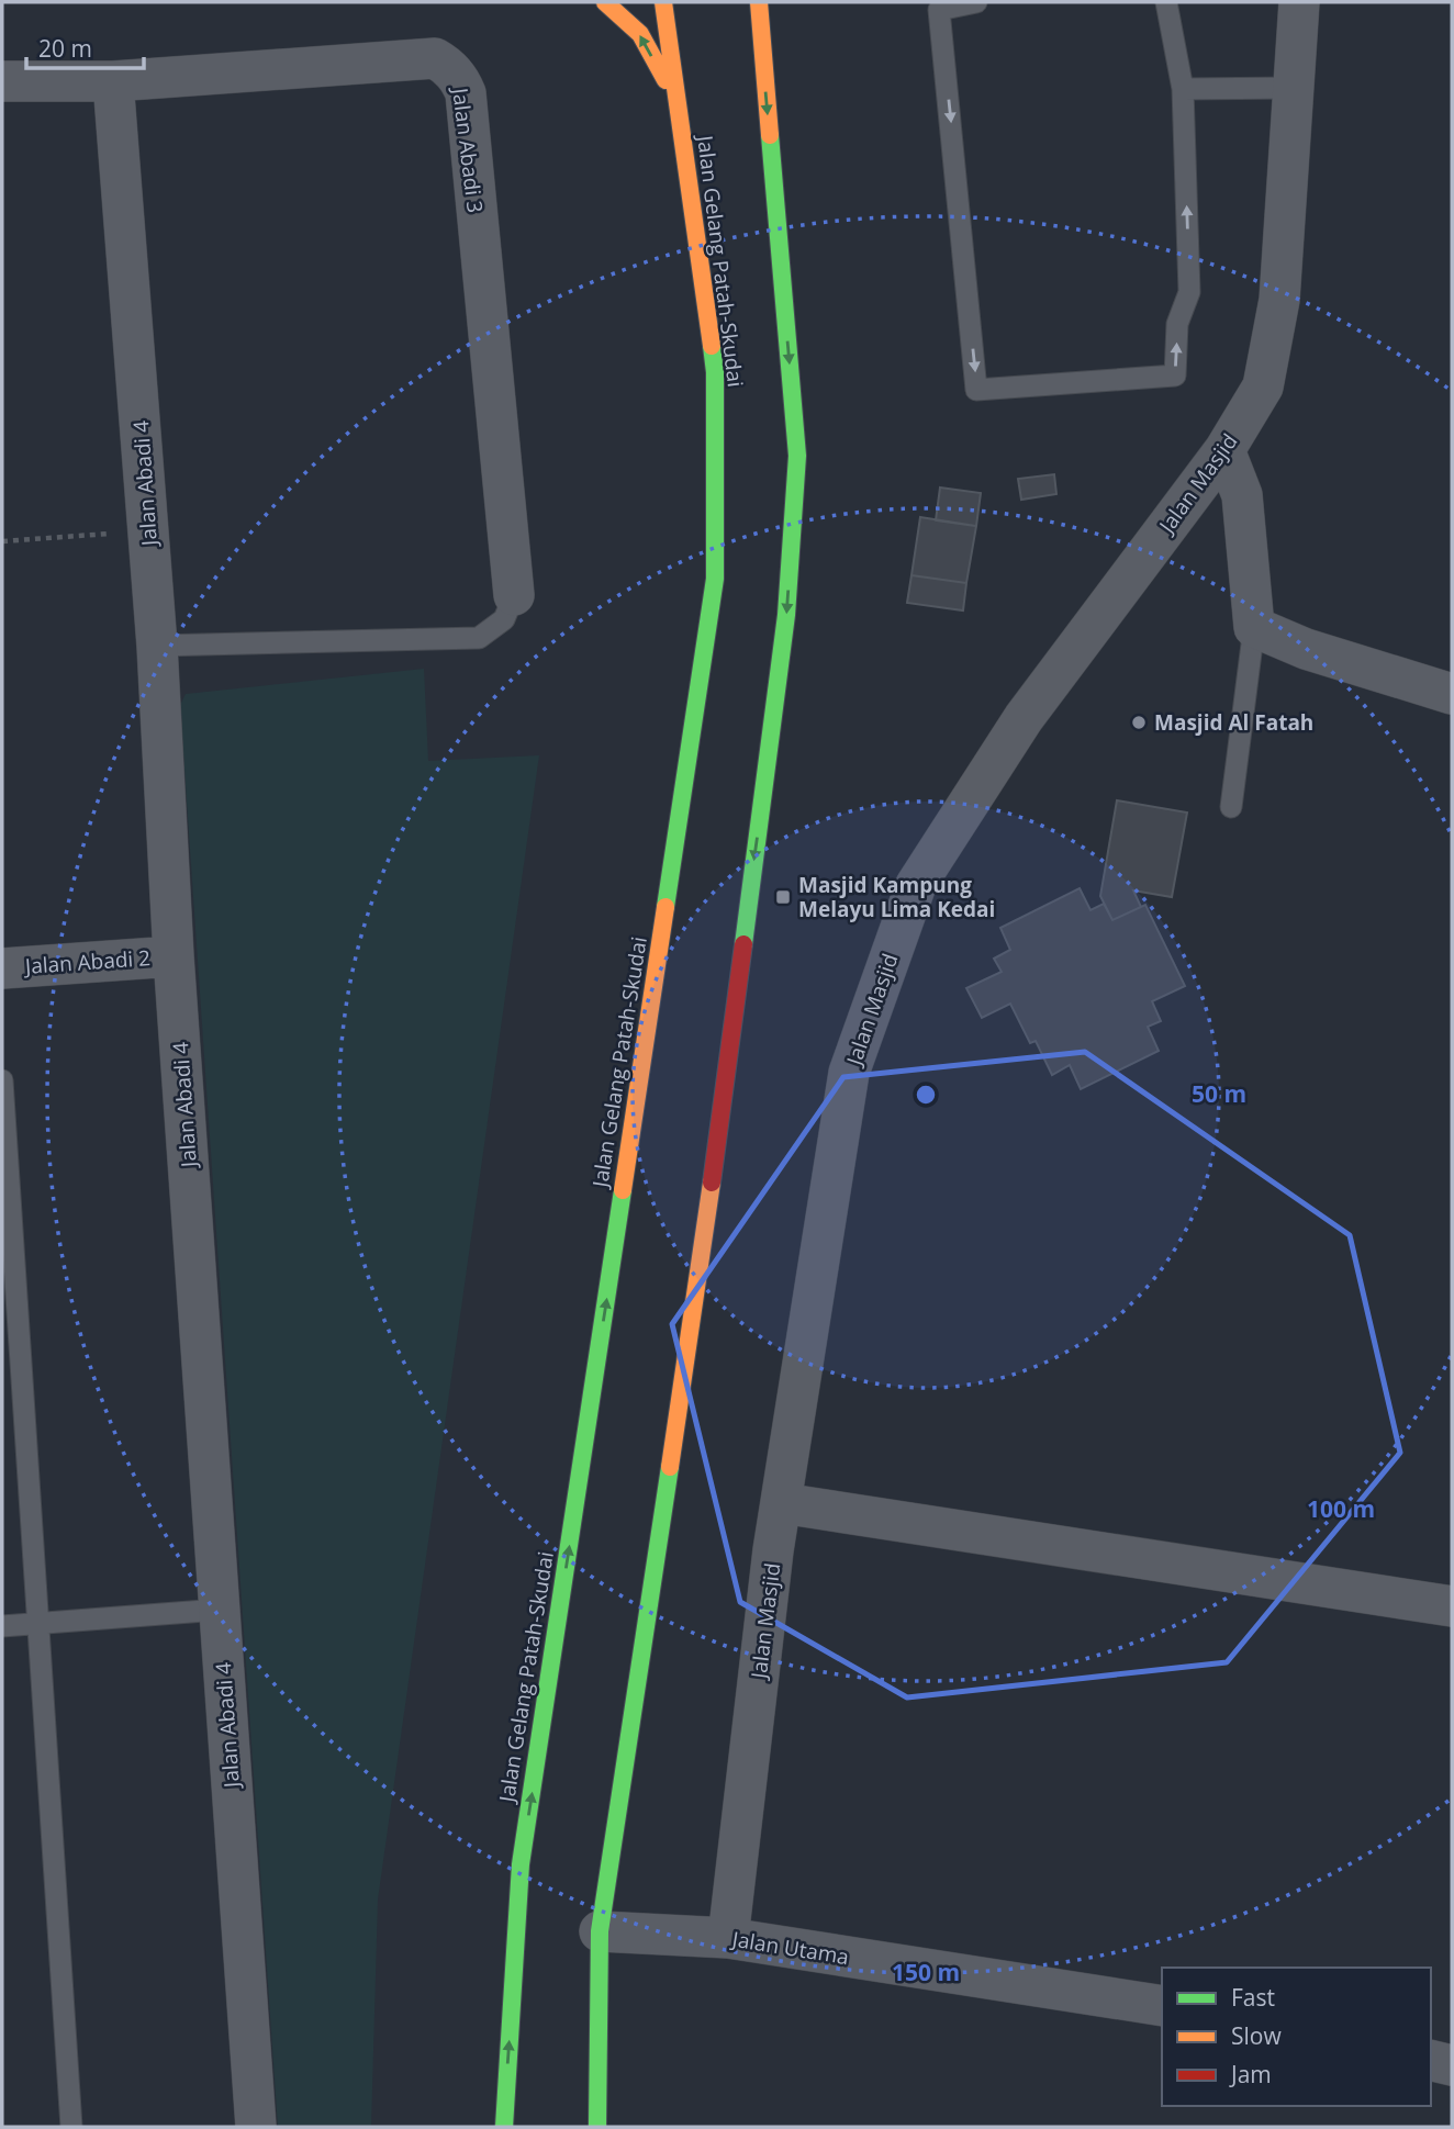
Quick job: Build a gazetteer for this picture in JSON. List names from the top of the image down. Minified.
{"streets":{"main road":["Jalan Gelang Patah-Skudai"],"street":["Jalan Abadi 3","Jalan Abadi 4","Jalan Masjid","Jalan Abadi 2","Jalan Utama"]},"crossings":[["Jalan Abadi 3","Jalan Abadi 4"],["Jalan Abadi 4","Jalan Abadi 2"],["Jalan Masjid","Jalan Utama"]],"places":{"other":["Masjid Al Fatah"],"transit":["Masjid Kampung Melayu Lima Kedai"]},"legend":["Fast","Slow","Jam"],"scale_bar":"20 m","rings":["50 m","100 m","150 m"]}
